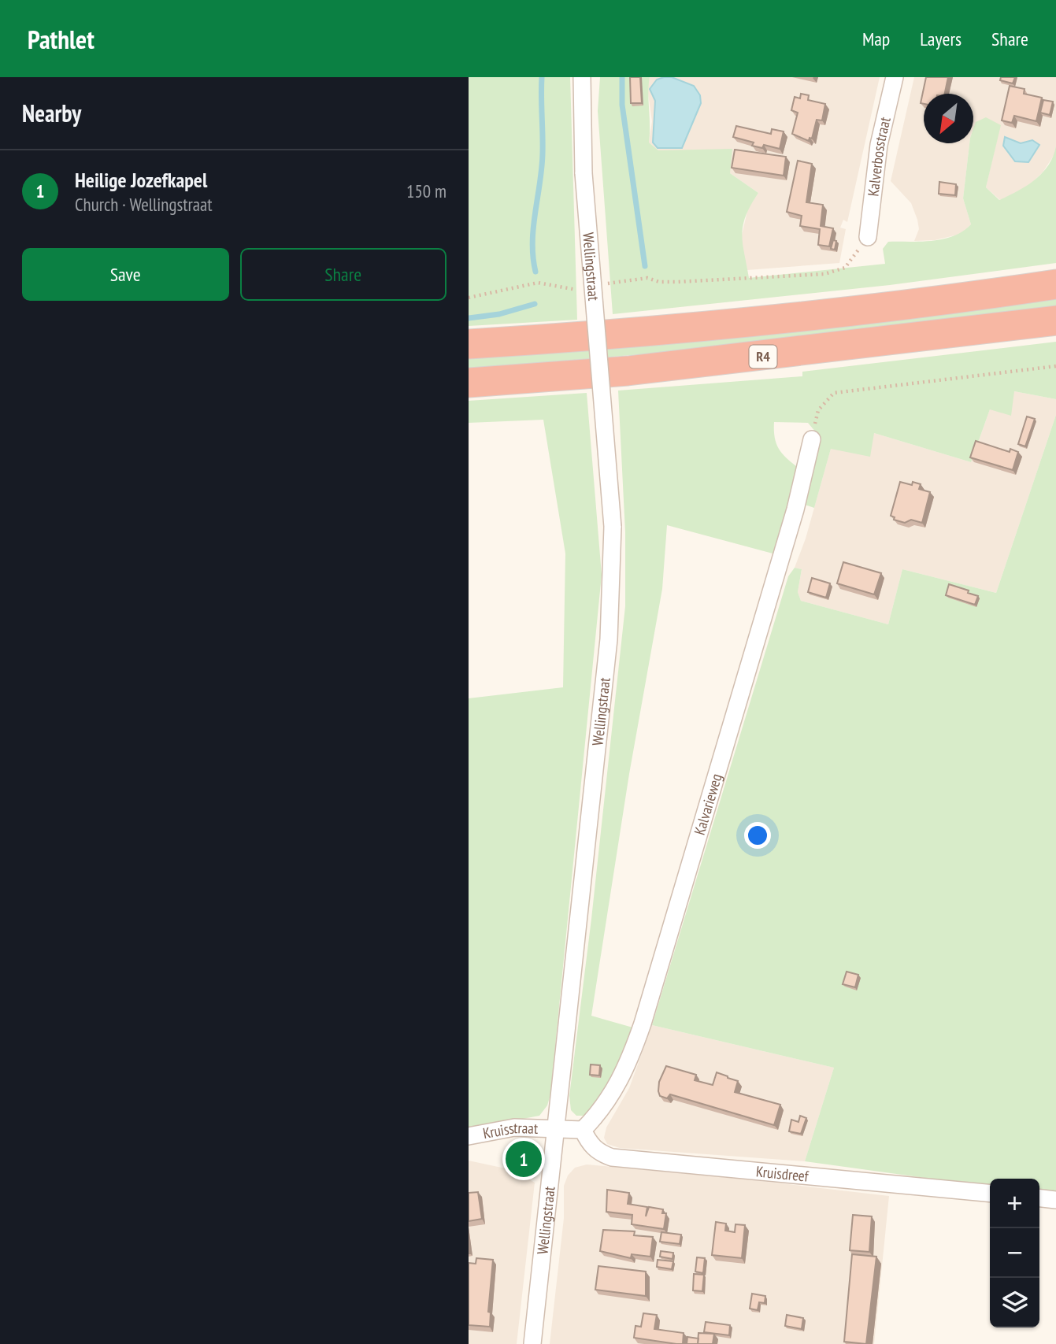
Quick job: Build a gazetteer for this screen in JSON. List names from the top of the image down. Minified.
{"streets":{"highway":["R4"],"street":["Kalverbosstraat","Wellingstraat","Kalvarieweg","Kruisstraat","Kruisdreef"]},"crossings":[["Wellingstraat","Kruisstraat"],["Kalvarieweg","Kruisdreef"]],"north":"bottom left","page":{"header":"Pathlet","nav":["Map","Layers","Share"],"heading":"Nearby","list":[{"mark":"1","name":"Heilige Jozefkapel","note":"Church · Wellingstraat","value":"150 m"}],"buttons":["Save","Share"],"pins":"1","map_buttons":["+","−"]}}
